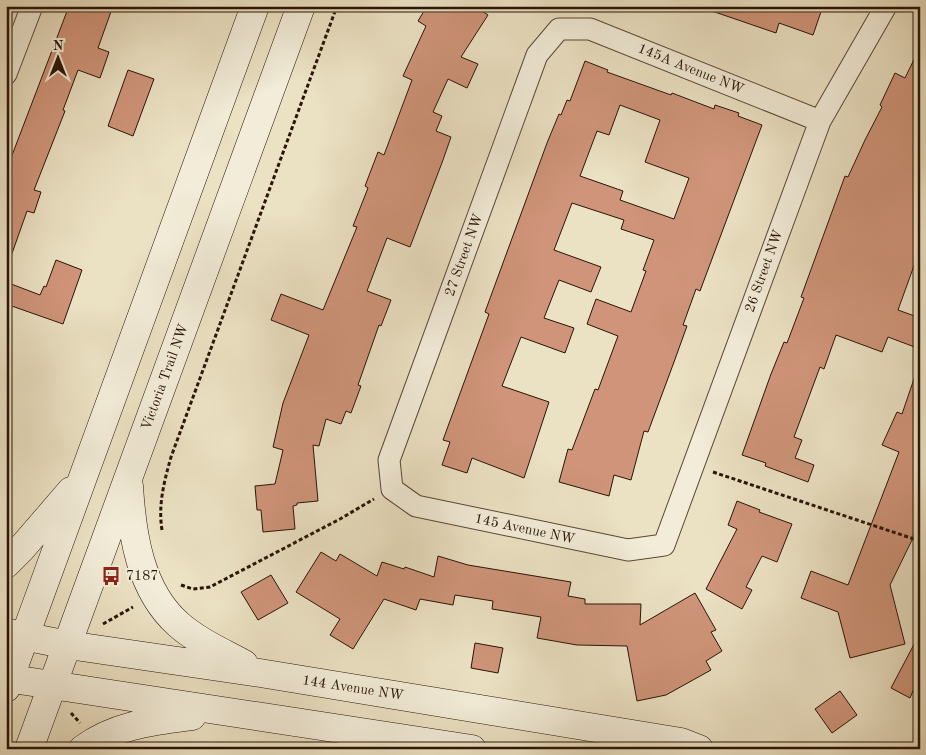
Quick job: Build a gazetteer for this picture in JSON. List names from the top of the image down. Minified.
{"streets":{"main road":["Victoria Trail NW","144 Avenue NW"],"street":["145A Avenue NW","27 Street NW","26 Street NW","145 Avenue NW"]},"crossings":[["145A Avenue NW","27 Street NW"],["145A Avenue NW","26 Street NW"],["27 Street NW","145 Avenue NW"],["26 Street NW","145 Avenue NW"],["Victoria Trail NW","144 Avenue NW"]],"places":{"bus stop":["7187"]},"north":"top"}
